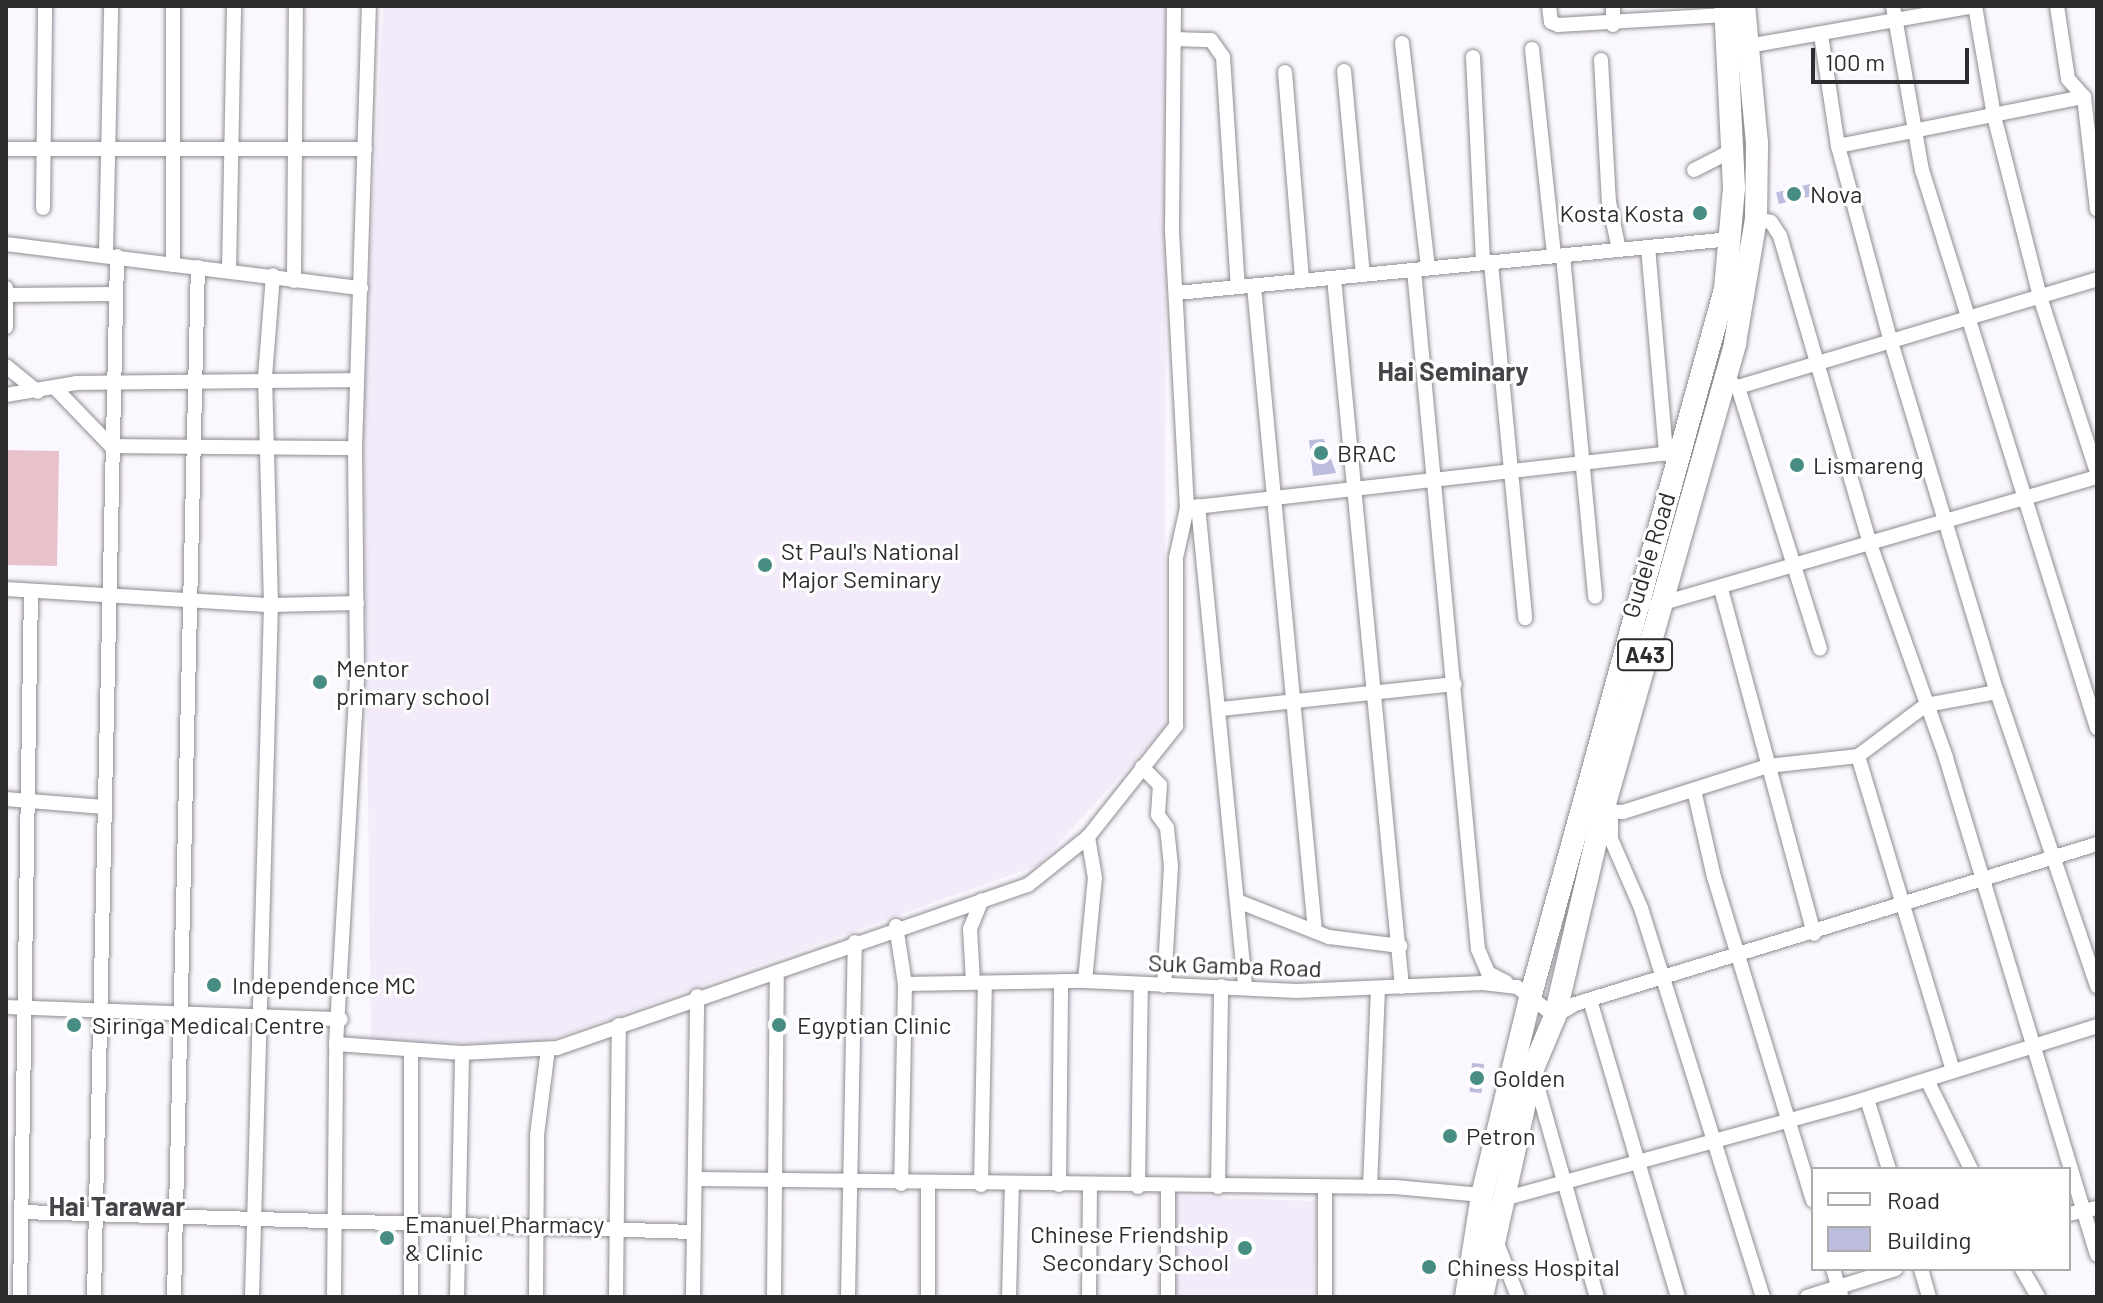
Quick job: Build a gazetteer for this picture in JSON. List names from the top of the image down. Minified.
{"streets":{"highway":["Gudele Road","A43"],"street":["Suk Gamba Road"]},"crossings":[["Gudele Road","Suk Gamba Road"]],"districts":["Hai Seminary","Hai Tarawar"],"places":["Nova","Kosta Kosta","BRAC","Lismareng","St Paul's National Major Seminary","Mentor primary school","Independence MC","Siringa Medical Centre","Egyptian Clinic","Golden","Petron","Emanuel Pharmacy & Clinic","Chinese Friendship Secondary School","Chiness Hospital"],"legend":["Road","Building"],"scale_bar":"100 m"}
